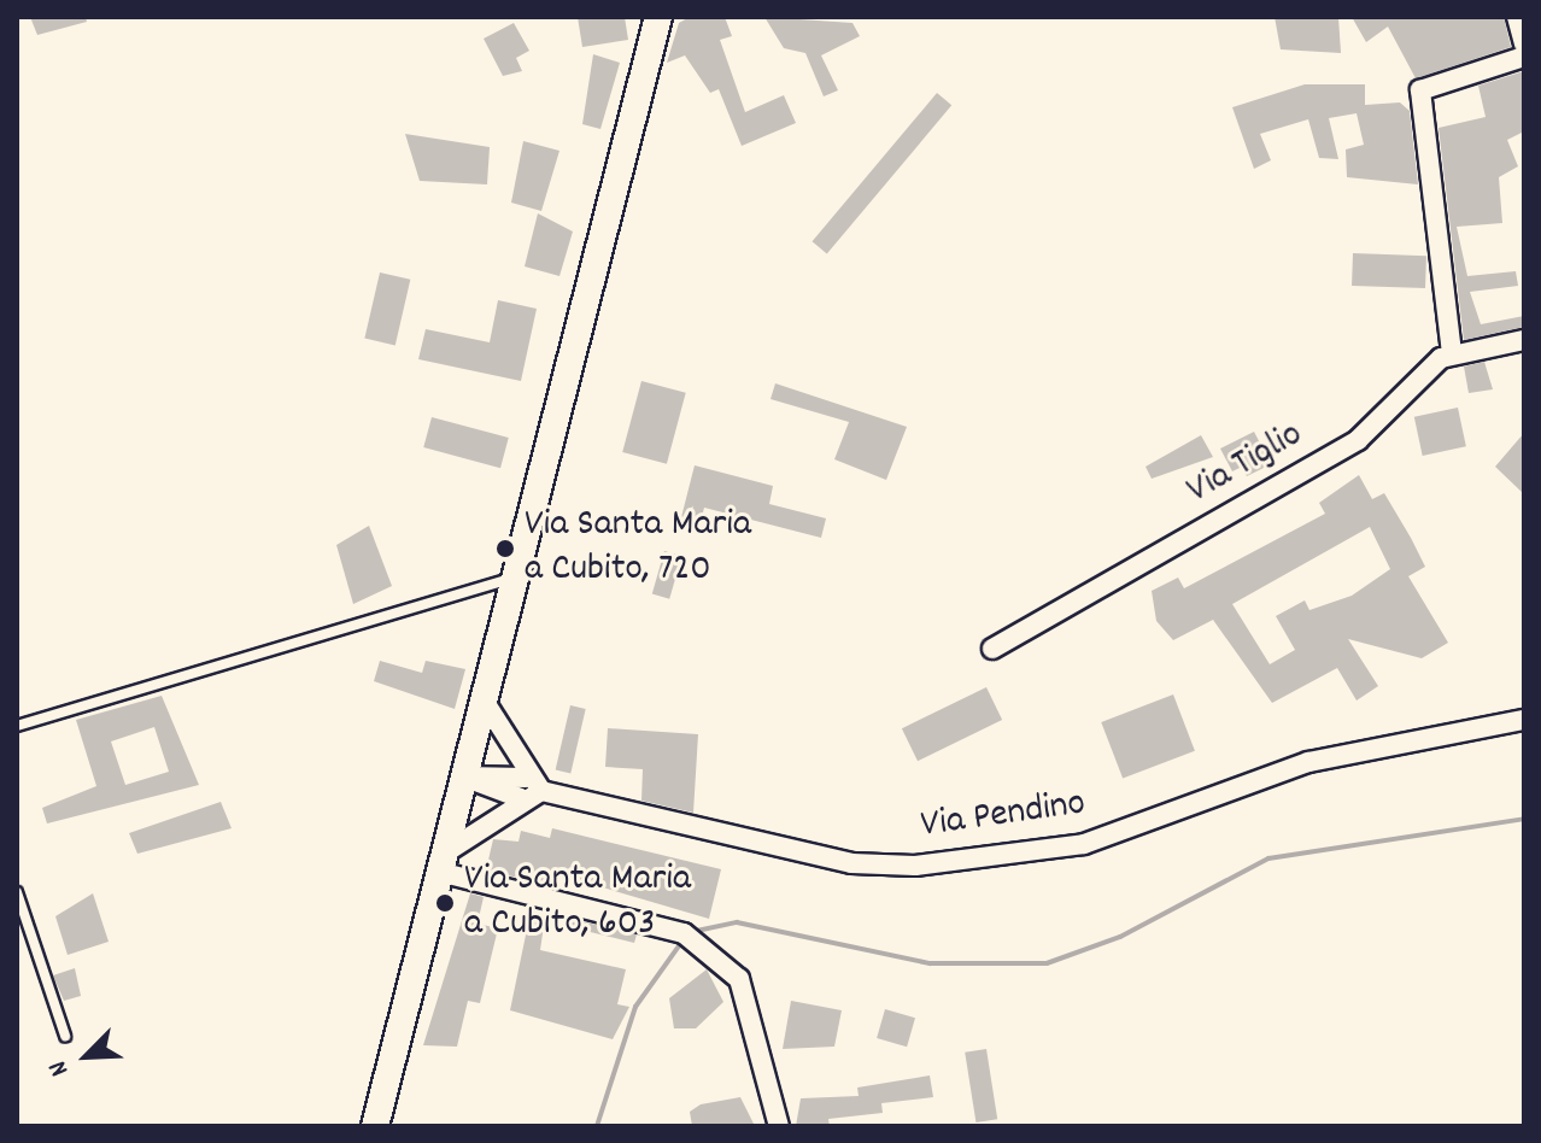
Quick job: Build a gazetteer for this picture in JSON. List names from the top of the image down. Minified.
{"streets":{"street":["Via Tiglio","Via Pendino"]},"places":["Via Santa Maria a Cubito, 720","Via Santa Maria a Cubito, 603"],"north":"bottom left"}
